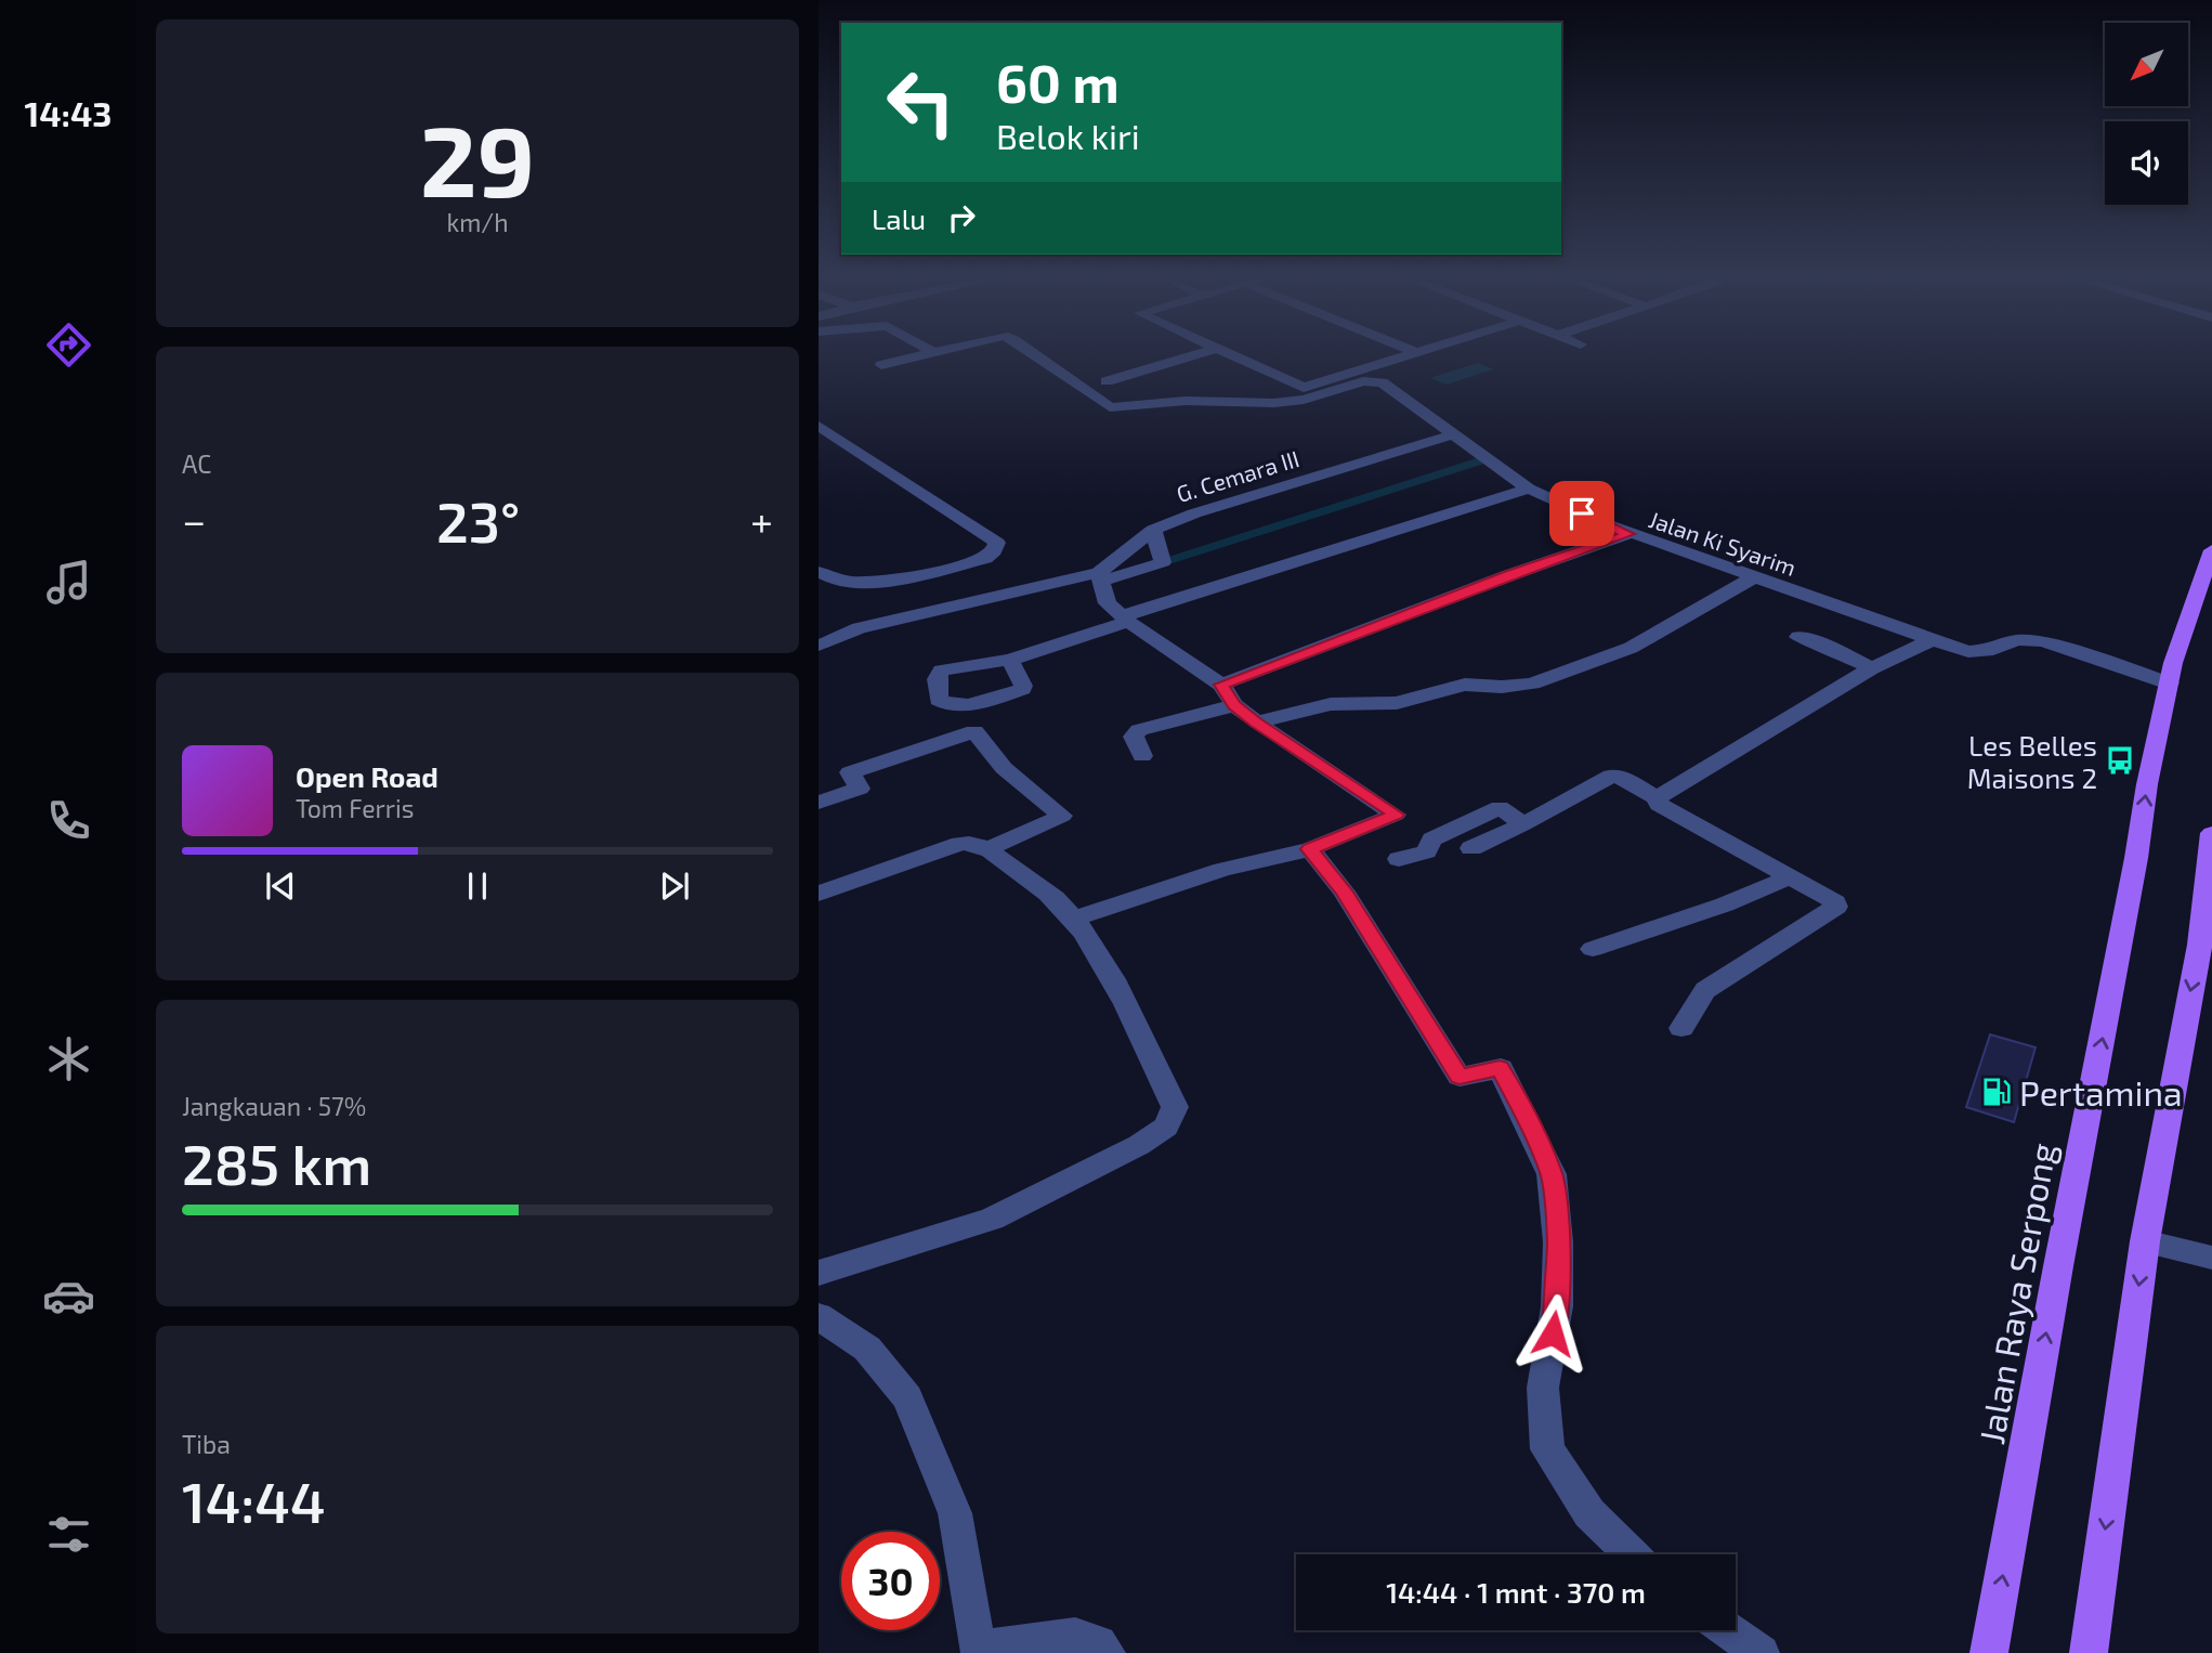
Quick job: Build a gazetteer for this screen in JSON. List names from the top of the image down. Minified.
{"streets":{"main road":["Jalan Raya Serpong"],"street":["G. Cemara III","Jalan Ki Syarim"]},"crossings":[["G. Cemara III","Jalan Ki Syarim"],["Jalan Ki Syarim","Jalan Raya Serpong"]],"places":{"bus stop":["Les Belles Maisons 2"],"fuel station":["Pertamina"]},"north":"bottom left","page":{"tabs":"14:43","tile":[["29","km/h"],"AC",["Jangkauan · 57%","285 km"],["Tiba","14:44"]],"turn":["60 m","Belok kiri"],"then":"Lalu","heat":["−","23°","+"],"song":["Open Road","Tom Ferris"],"limit":"30","trip":"14:44 · 1 mnt · 370 m"}}
